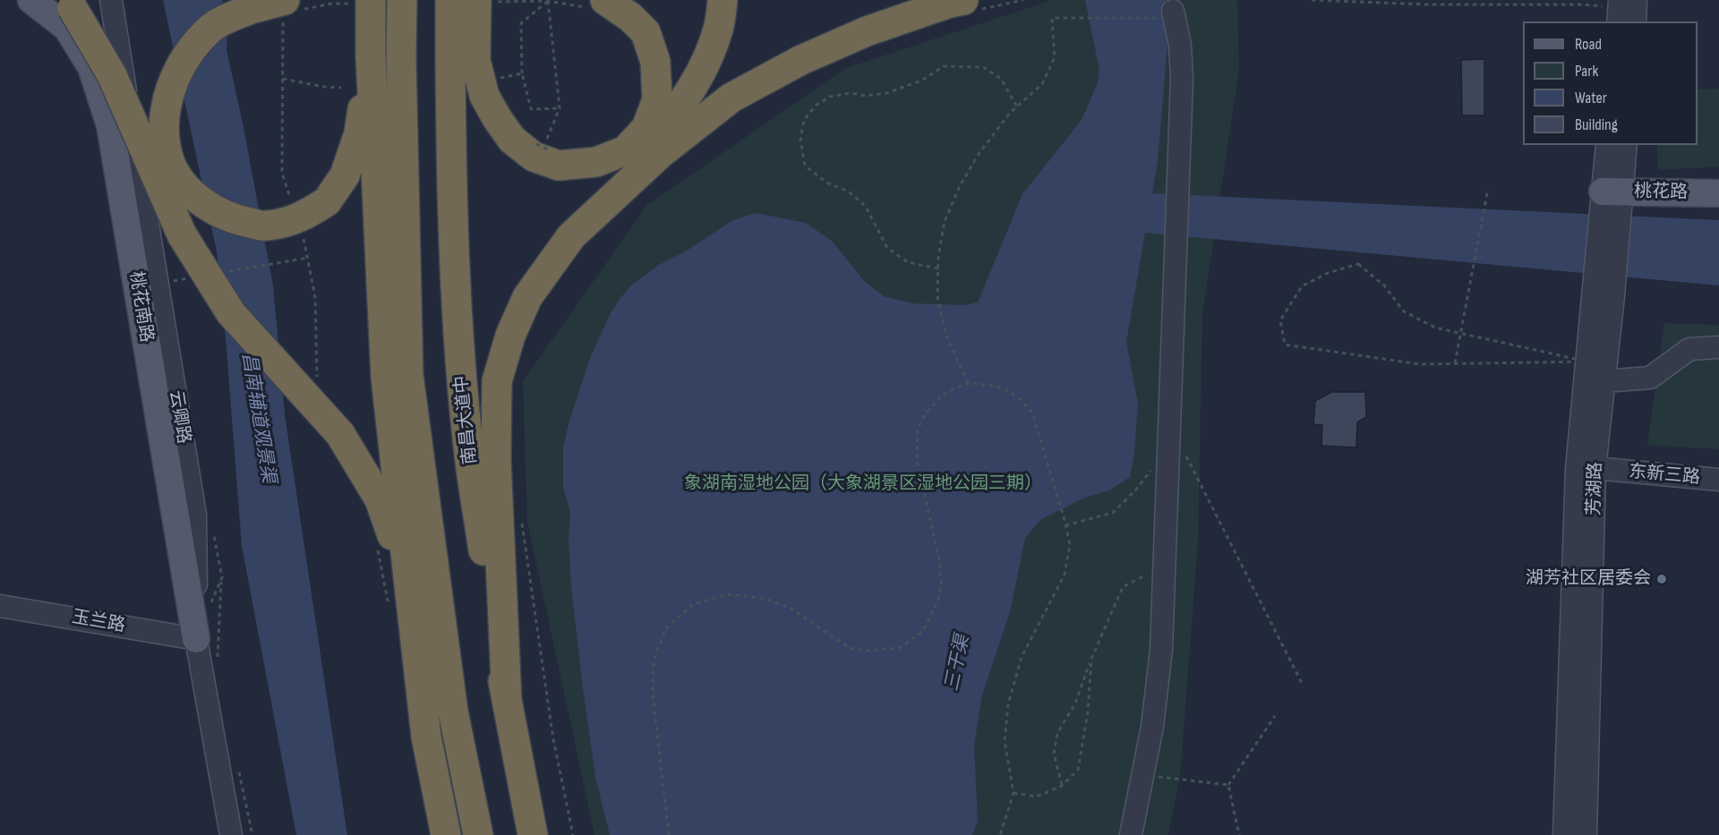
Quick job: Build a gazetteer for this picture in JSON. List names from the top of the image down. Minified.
{"streets":{"highway":["南昌大道中"],"main road":["桃花路","桃花南路"],"street":["云卿路","东新三路","芳湖路","玉兰路"]},"crossings":[["桃花路","芳湖路"],["桃花南路","云卿路"],["桃花南路","玉兰路"],["云卿路","玉兰路"],["东新三路","芳湖路"]],"water":["昌南辅道观景渠","三干渠"],"parks":["象湖南湿地公园（大象湖景区湿地公园三期）"],"places":["湖芳社区居委会"],"legend":["Road","Park","Water","Building"]}
